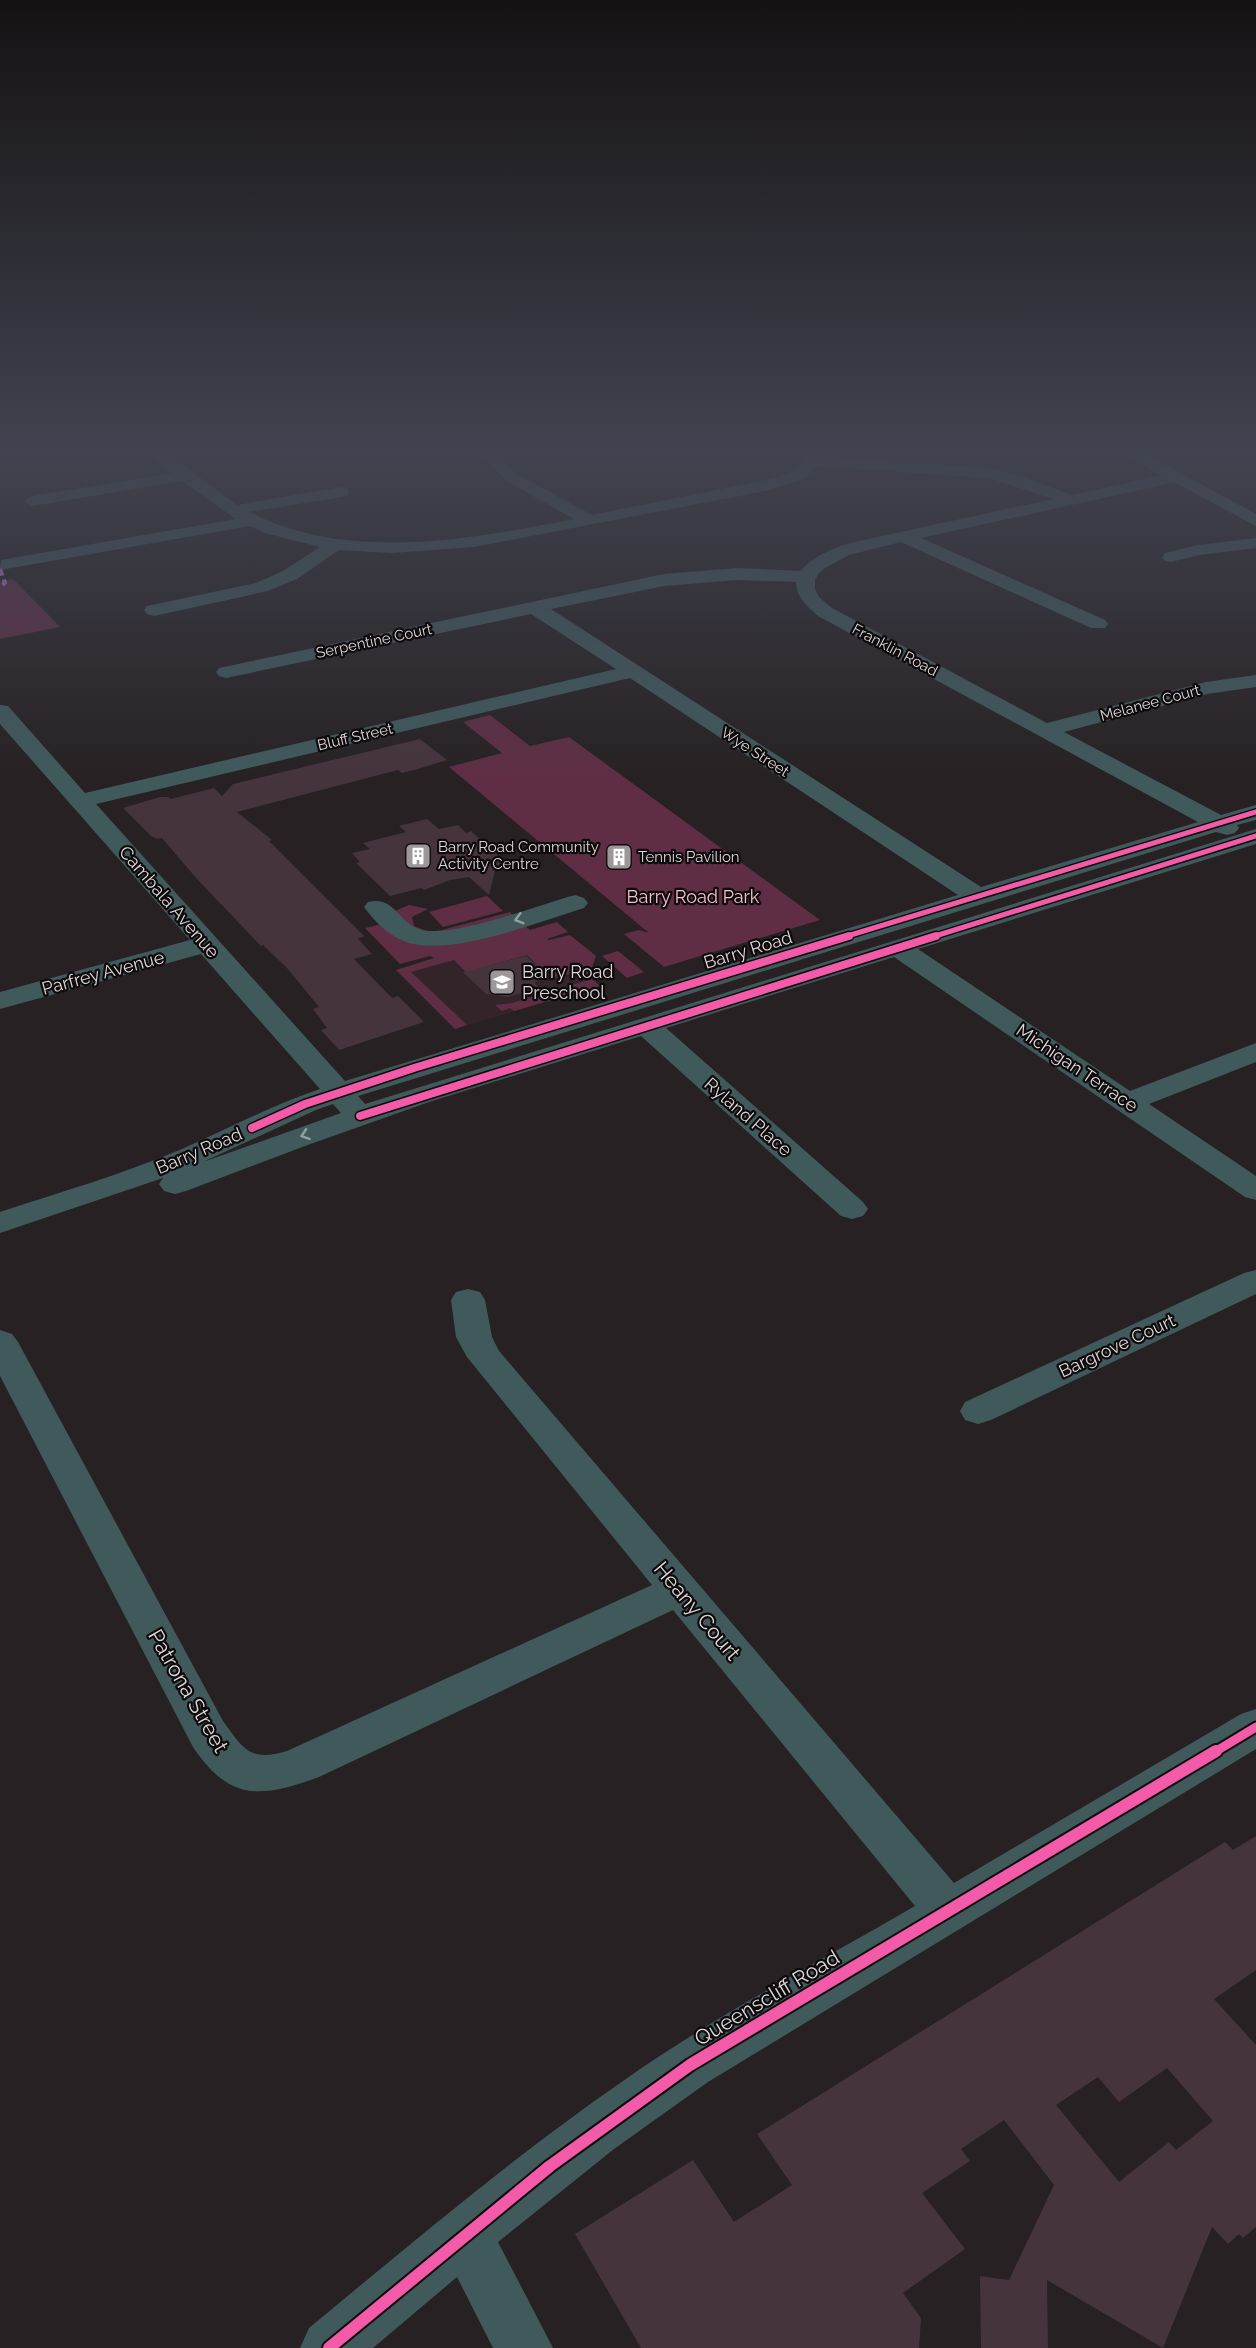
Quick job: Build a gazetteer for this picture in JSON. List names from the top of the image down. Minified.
{"streets":{"street":["Serpentine Court","Franklin Road","Melanee Court","Bluff Street","Wye Street","Cambala Avenue","Barry Road","Parfrey Avenue","Michigan Terrace","Ryland Place","Bargrove Court","Heany Court","Patrona Street","Queenscliff Road"]},"crossings":[["Serpentine Court","Franklin Road"],["Serpentine Court","Wye Street"],["Franklin Road","Melanee Court"],["Franklin Road","Barry Road"],["Bluff Street","Wye Street"],["Bluff Street","Cambala Avenue"],["Wye Street","Barry Road"],["Cambala Avenue","Barry Road"],["Cambala Avenue","Parfrey Avenue"],["Barry Road","Michigan Terrace"],["Barry Road","Ryland Place"],["Heany Court","Patrona Street"],["Heany Court","Queenscliff Road"]],"parks":["Barry Road Park"],"places":{"building":["Barry Road Community Activity Centre","Tennis Pavilion"],"school or university":["Barry Road Preschool"]}}
